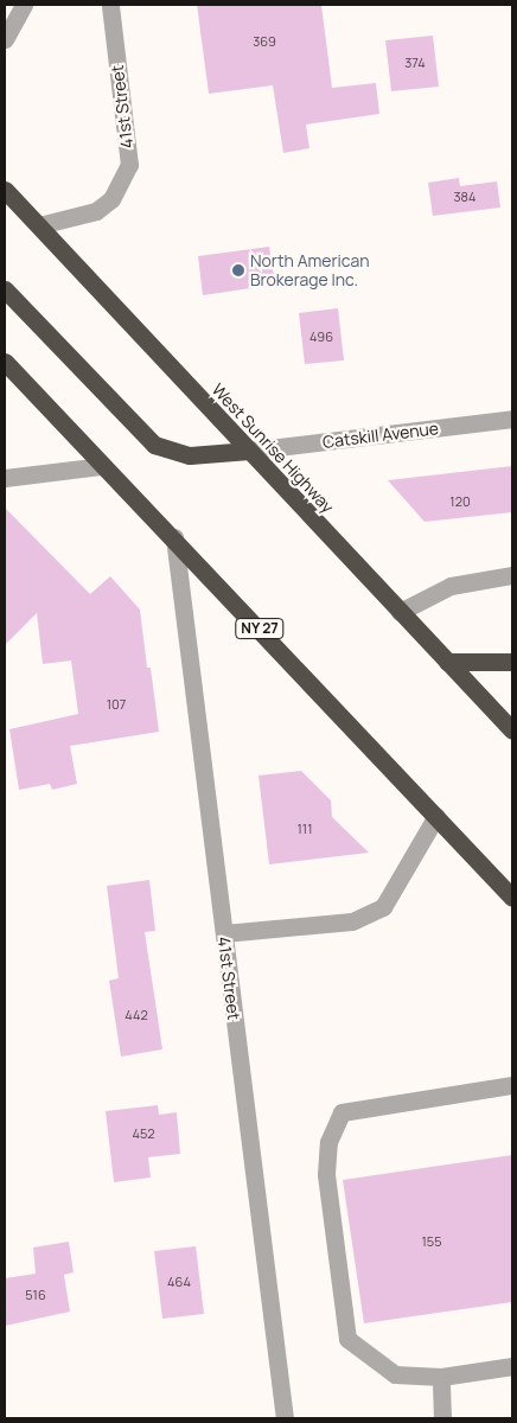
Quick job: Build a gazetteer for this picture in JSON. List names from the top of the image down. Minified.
{"streets":{"highway":["West Sunrise Highway","NY 27"],"street":["41st Street","Catskill Avenue"]},"crossings":[["41st Street","West Sunrise Highway"],["41st Street","NY 27"],["Catskill Avenue","West Sunrise Highway"]],"places":["North American Brokerage Inc."],"house_numbers":["369","374","384","496","120","107","111","442","452","155","464","516"]}
